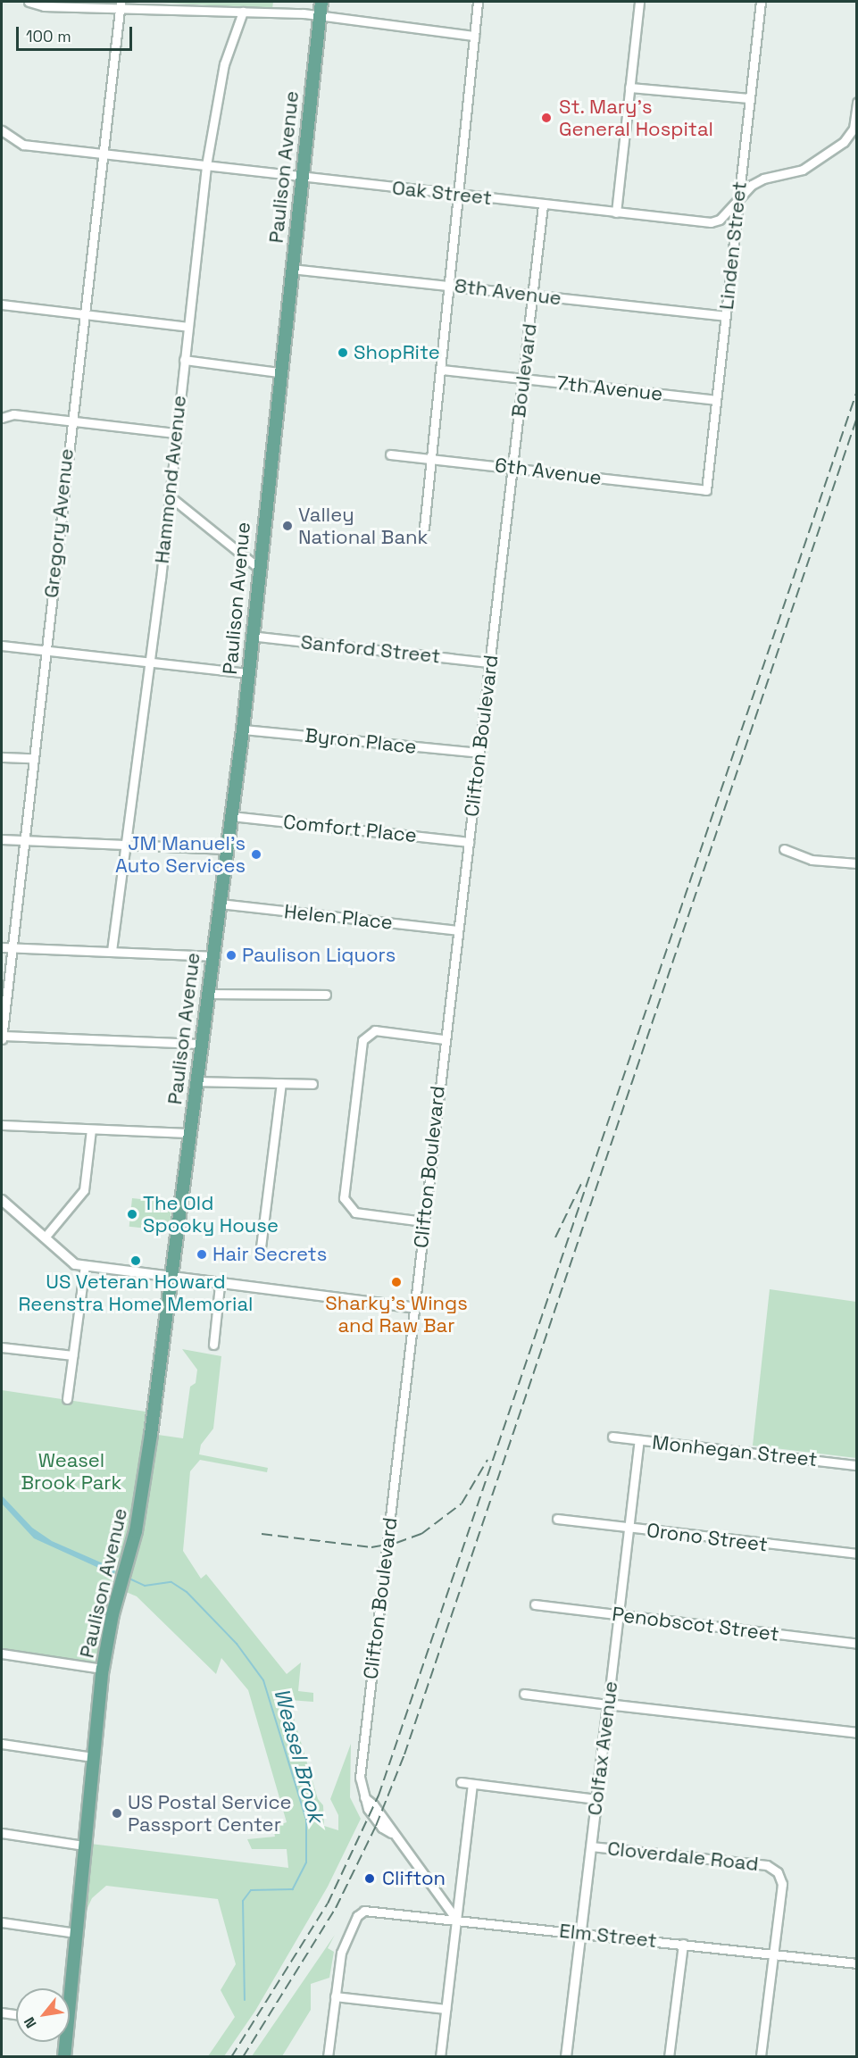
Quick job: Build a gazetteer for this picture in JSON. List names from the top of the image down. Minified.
{"streets":{"main road":["Paulison Avenue"],"street":["Oak Street","Linden Street","8th Avenue","Boulevard","7th Avenue","6th Avenue","Hammond Avenue","Gregory Avenue","Sanford Street","Clifton Boulevard","Byron Place","Comfort Place","Helen Place","Monhegan Street","Orono Street","Penobscot Street","Colfax Avenue","Cloverdale Road","Elm Street"]},"crossings":[["Paulison Avenue","Oak Street"],["Paulison Avenue","8th Avenue"],["Paulison Avenue","Sanford Street"],["Paulison Avenue","Byron Place"],["Paulison Avenue","Comfort Place"],["Paulison Avenue","Helen Place"],["Oak Street","Linden Street"],["Oak Street","Boulevard"],["Oak Street","Hammond Avenue"],["Oak Street","Gregory Avenue"],["Linden Street","8th Avenue"],["Linden Street","7th Avenue"],["Linden Street","6th Avenue"],["8th Avenue","Boulevard"],["Boulevard","7th Avenue"],["Boulevard","6th Avenue"],["Boulevard","Clifton Boulevard"],["Sanford Street","Clifton Boulevard"],["Clifton Boulevard","Byron Place"],["Clifton Boulevard","Comfort Place"],["Clifton Boulevard","Helen Place"],["Clifton Boulevard","Elm Street"],["Monhegan Street","Colfax Avenue"],["Orono Street","Colfax Avenue"],["Penobscot Street","Colfax Avenue"],["Colfax Avenue","Cloverdale Road"],["Colfax Avenue","Elm Street"],["Cloverdale Road","Elm Street"]],"water":["Weasel Brook"],"parks":["Weasel Brook Park"],"places":["St. Mary's General Hospital","ShopRite","Valley National Bank","JM Manuel's Auto Services","Paulison Liquors","The Old Spooky House","Hair Secrets","US Veteran Howard Reenstra Home Memorial","Sharky's Wings and Raw Bar","US Postal Service Passport Center","Clifton"],"scale_bar":"100 m","north":"bottom left"}
